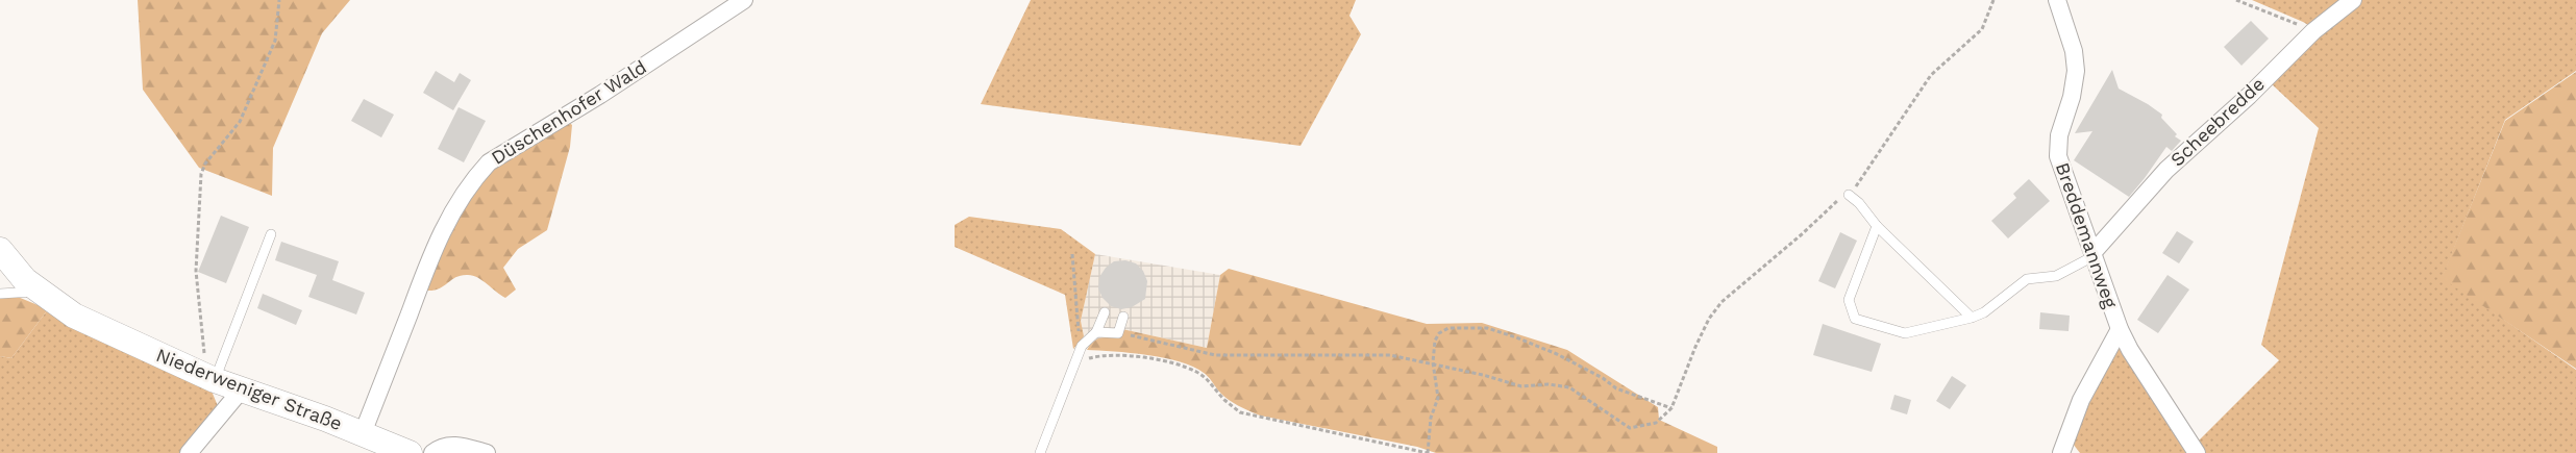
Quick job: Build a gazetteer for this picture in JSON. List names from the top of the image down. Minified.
{"streets":{"street":["Düschenhofer Wald","Scheebredde","Breddemannweg","Niederweniger Straße"]},"crossings":[["Düschenhofer Wald","Niederweniger Straße"],["Scheebredde","Breddemannweg"]]}
